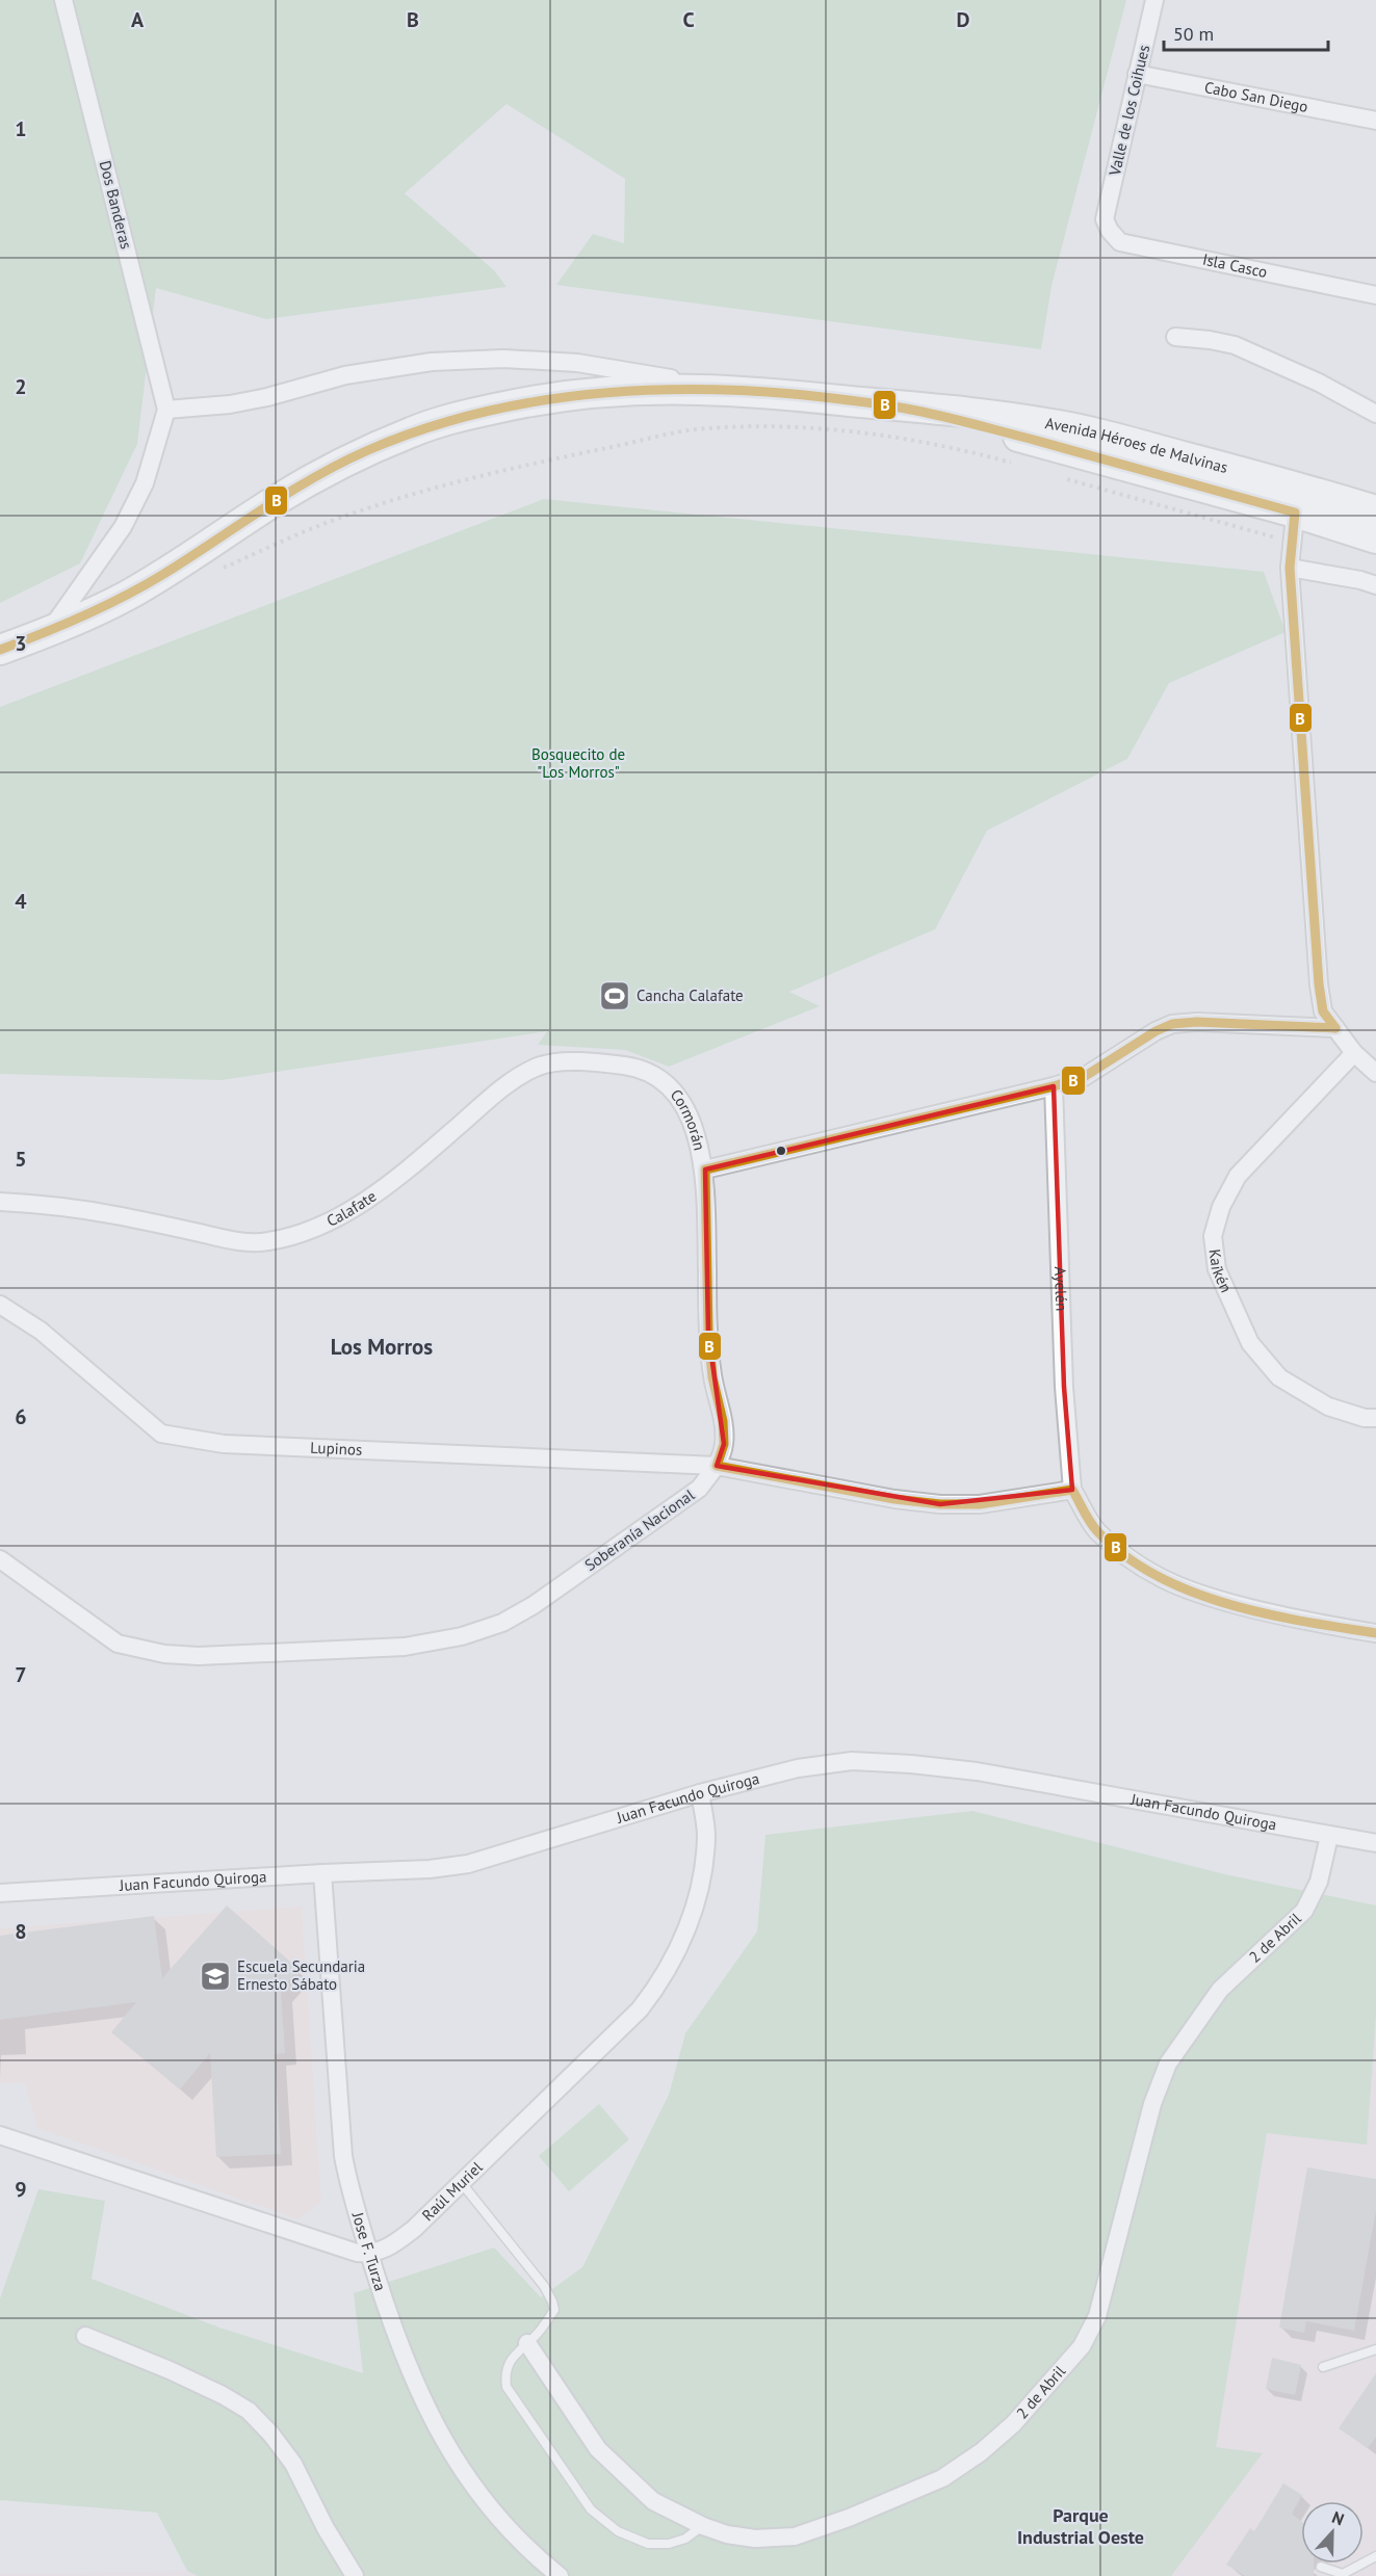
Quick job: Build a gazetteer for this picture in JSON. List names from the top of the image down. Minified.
{"streets":{"highway":["Avenida Héroes de Malvinas"],"street":["Cabo San Diego","Valle de los Coihues","Dos Banderas","Isla Casco","Cormorán","Calafate","Kaikén","Ayelén","Lupinos","Soberanía Nacional","Juan Facundo Quiroga","2 de Abril","Raúl Muriel","Jose F. Turza"]},"crossings":[["Cabo San Diego","Valle de los Coihues"],["Valle de los Coihues","Isla Casco"],["Cormorán","Calafate"],["Cormorán","Lupinos"],["Cormorán","Soberanía Nacional"],["Lupinos","Soberanía Nacional"],["Juan Facundo Quiroga","2 de Abril"],["Juan Facundo Quiroga","Raúl Muriel"],["Juan Facundo Quiroga","Jose F. Turza"],["Raúl Muriel","Jose F. Turza"]],"districts":["Los Morros","Parque Industrial Oeste"],"parks":["Bosquecito de \"Los Morros\""],"places":{"sports":["Cancha Calafate"],"school or university":["Escuela Secundaria Ernesto Sábato"]},"lines":["transit line B"],"scale_bar":"50 m","north":"top","grid":{"columns":["A","B","C","D"],"rows":["1","2","3","4","5","6","7","8","9"]}}
